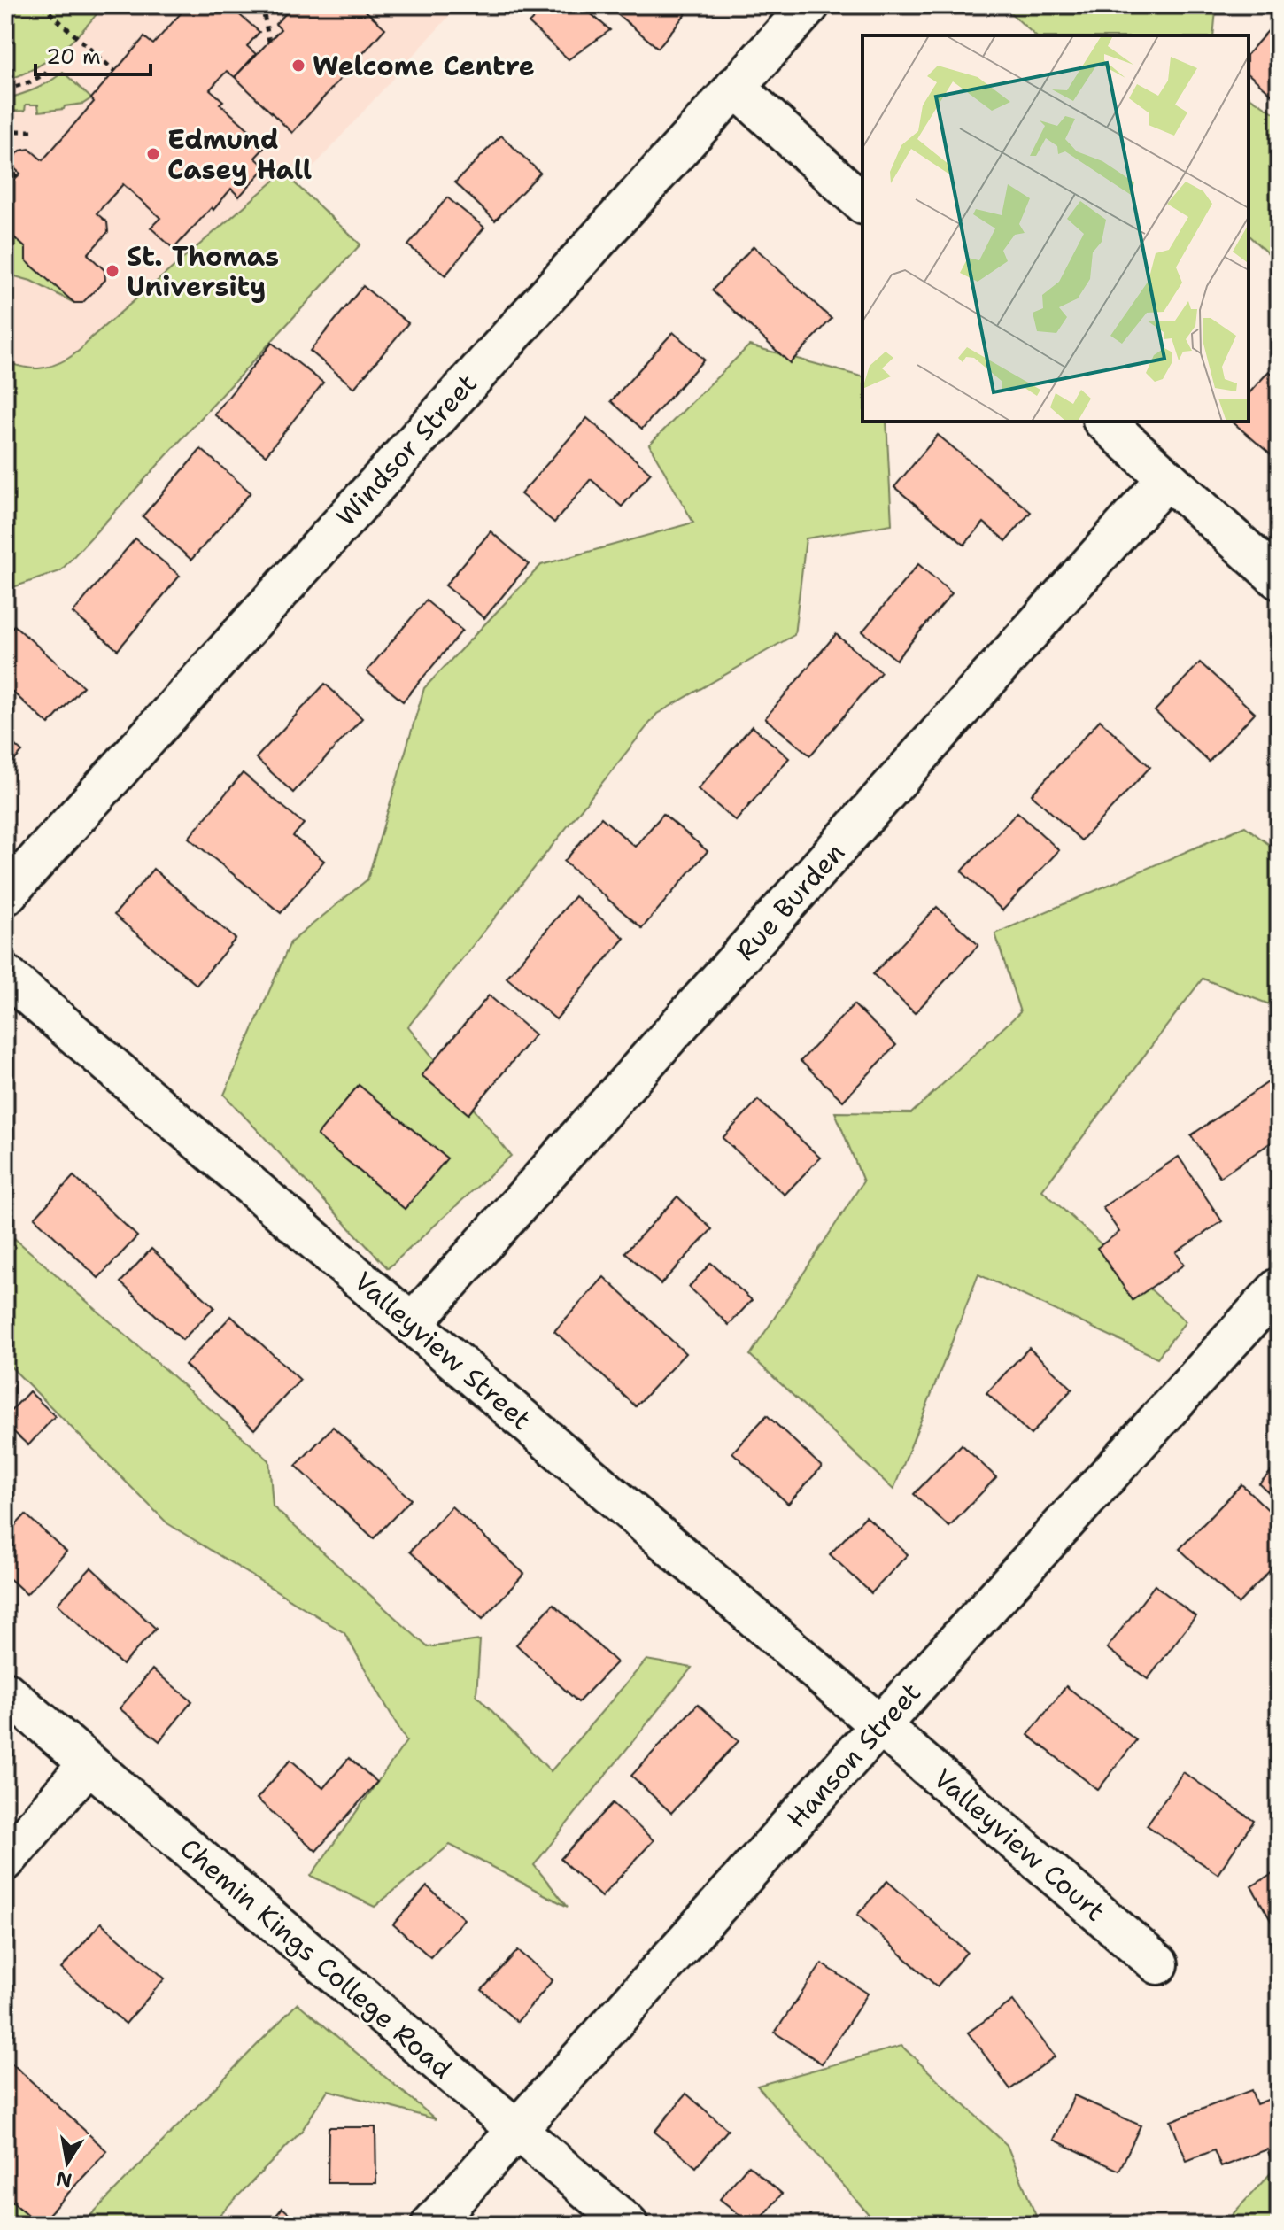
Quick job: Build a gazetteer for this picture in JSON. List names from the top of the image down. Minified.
{"streets":{"street":["Windsor Street","Rue Burden","Valleyview Street","Hanson Street","Valleyview Court","Chemin Kings College Road"]},"crossings":[["Rue Burden","Valleyview Street"],["Valleyview Street","Hanson Street"],["Valleyview Street","Valleyview Court"],["Hanson Street","Valleyview Court"],["Hanson Street","Chemin Kings College Road"]],"places":["Welcome Centre","Edmund Casey Hall","St. Thomas University"],"scale_bar":"20 m","north":"bottom"}
